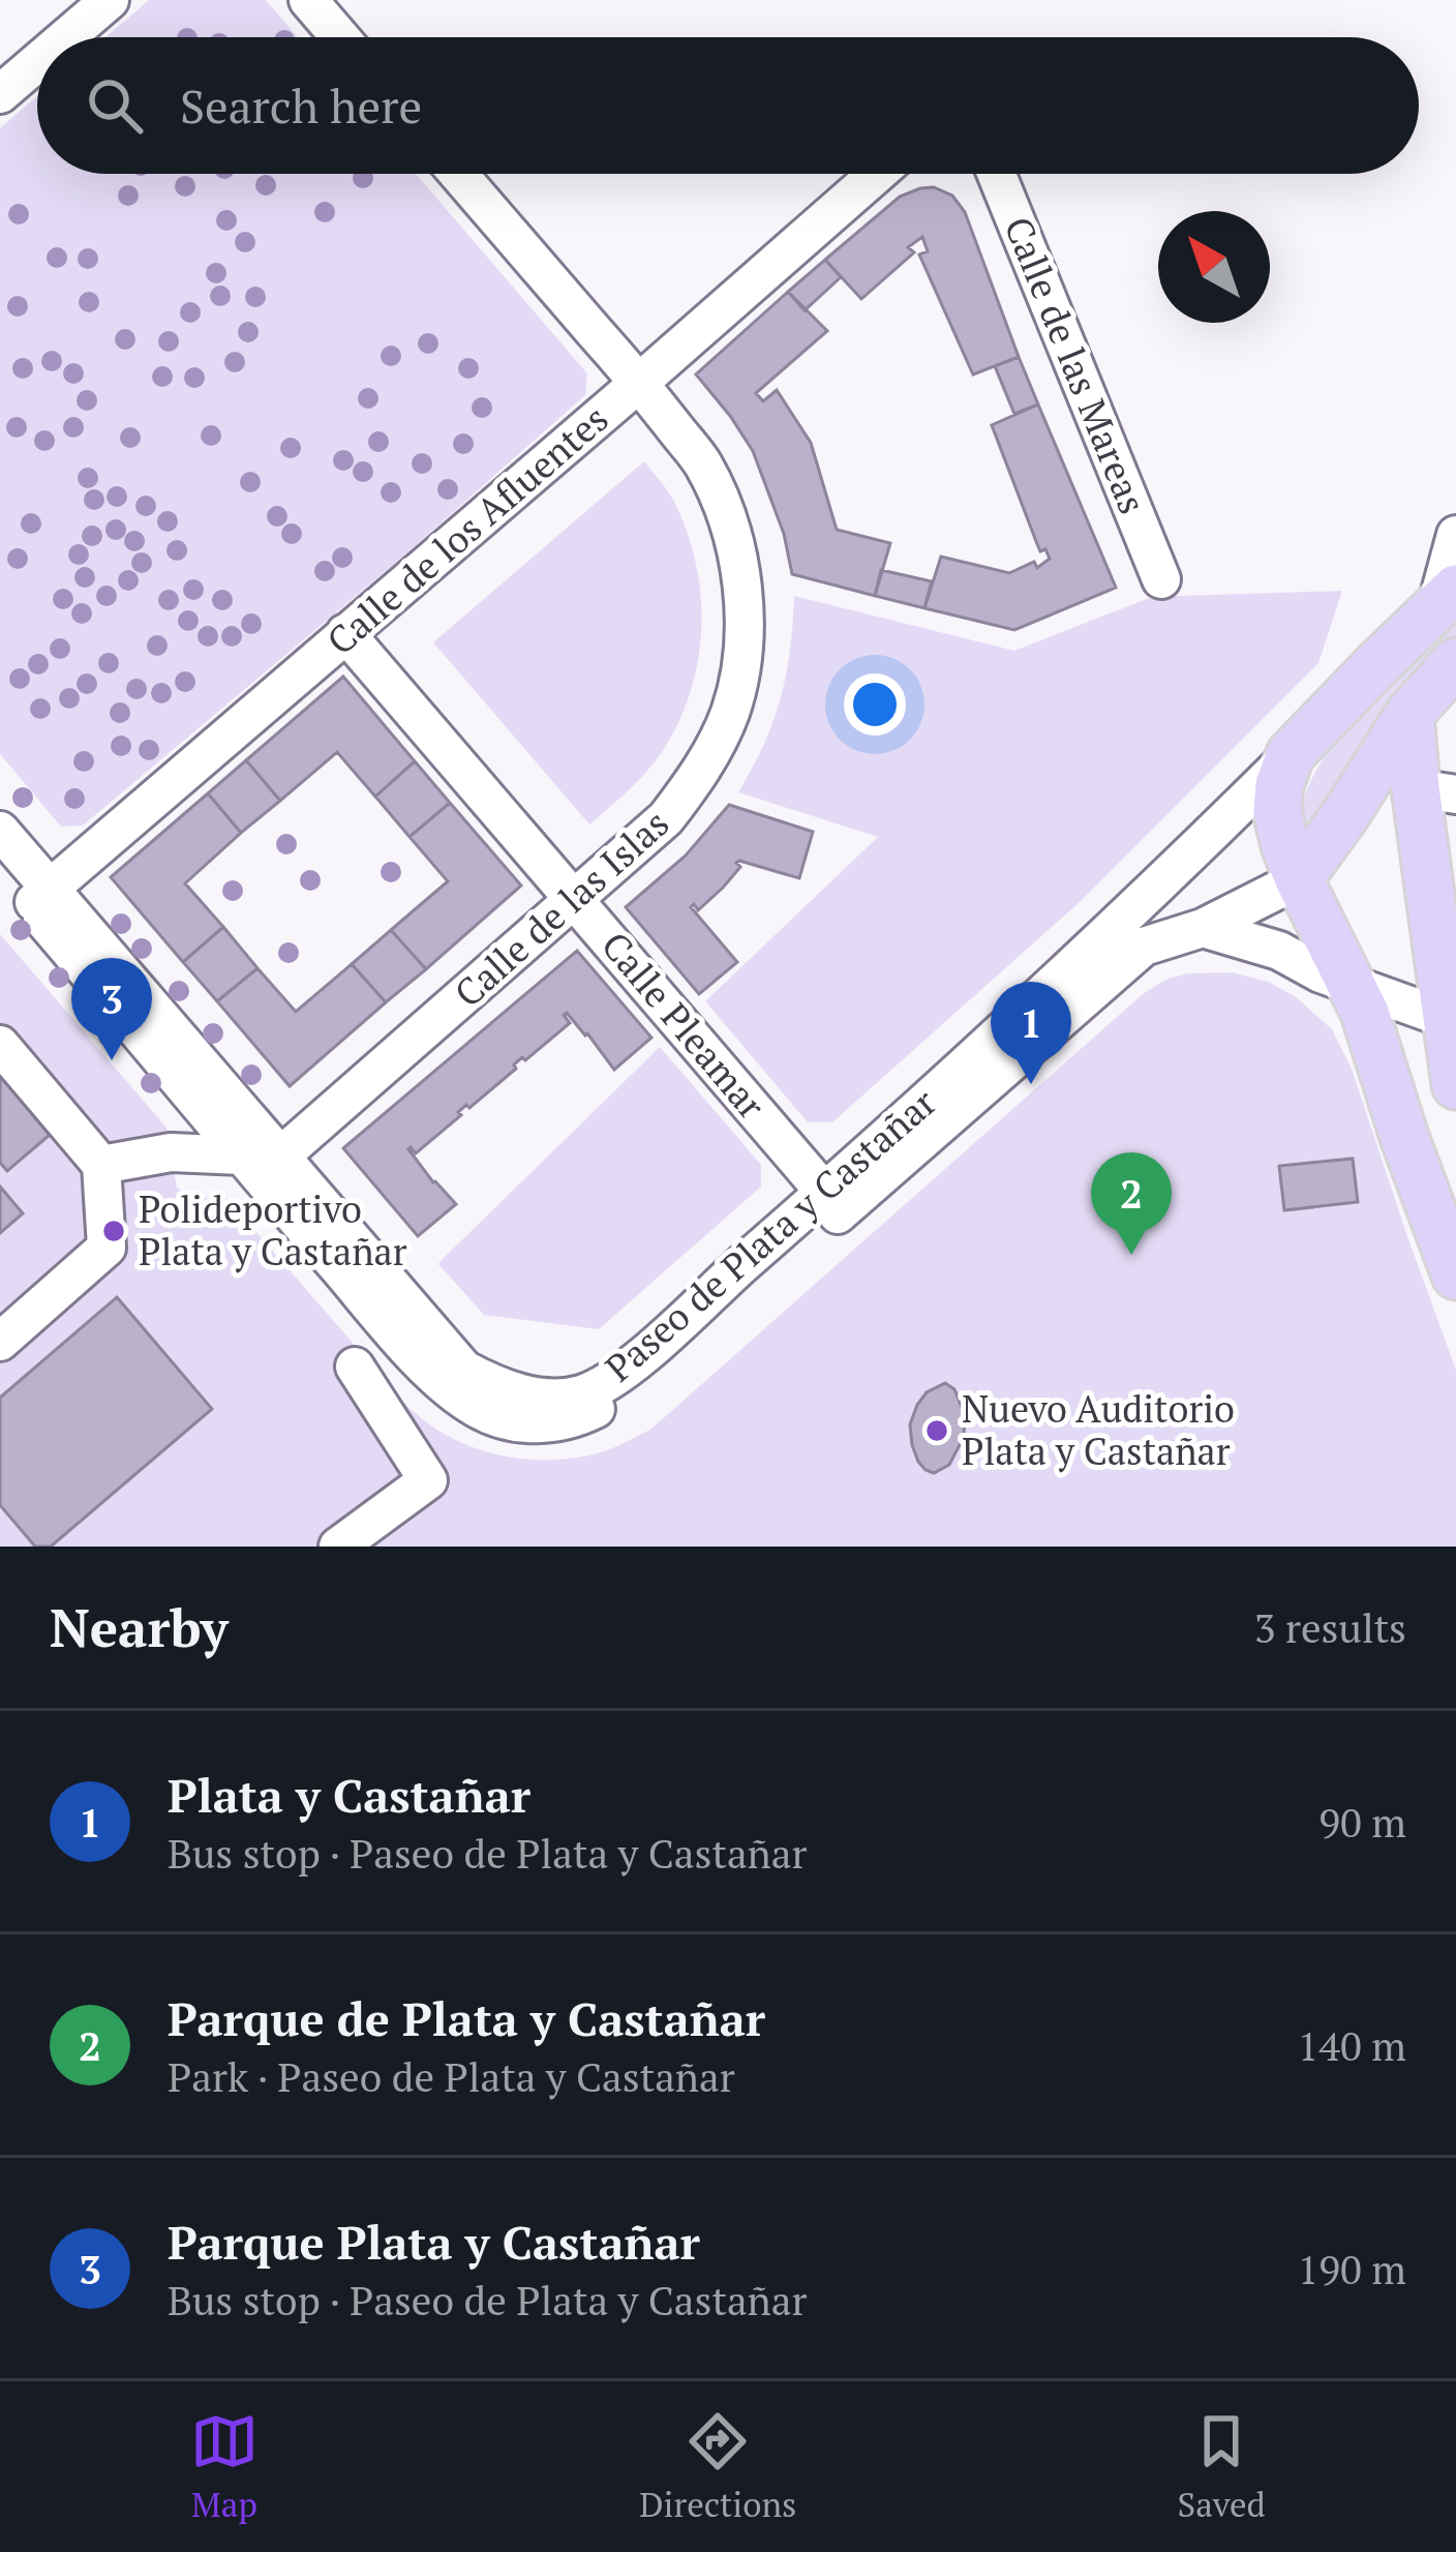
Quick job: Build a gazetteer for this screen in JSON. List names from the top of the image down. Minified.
{"streets":{"street":["Calle de las Mareas","Calle de los Afluentes","Calle de las Islas","Calle Pleamar","Paseo de Plata y Castañar"]},"crossings":[["Calle de los Afluentes","Calle de las Islas"],["Calle de los Afluentes","Calle Pleamar"],["Calle de los Afluentes","Paseo de Plata y Castañar"],["Calle de las Islas","Calle Pleamar"],["Calle de las Islas","Paseo de Plata y Castañar"],["Calle Pleamar","Paseo de Plata y Castañar"]],"places":["Polideportivo Plata y Castañar","Nuevo Auditorio Plata y Castañar"],"north":"top left","page":{"search":"Search here","pins":["3","1","2"],"heading":["Nearby","3 results"],"list":[{"mark":"1","name":"Plata y Castañar","note":"Bus stop · Paseo de Plata y Castañar","value":"90 m"},{"mark":"2","name":"Parque de Plata y Castañar","note":"Park · Paseo de Plata y Castañar","value":"140 m"},{"mark":"3","name":"Parque Plata y Castañar","note":"Bus stop · Paseo de Plata y Castañar","value":"190 m"}],"nav":["Map","Directions","Saved"]}}
